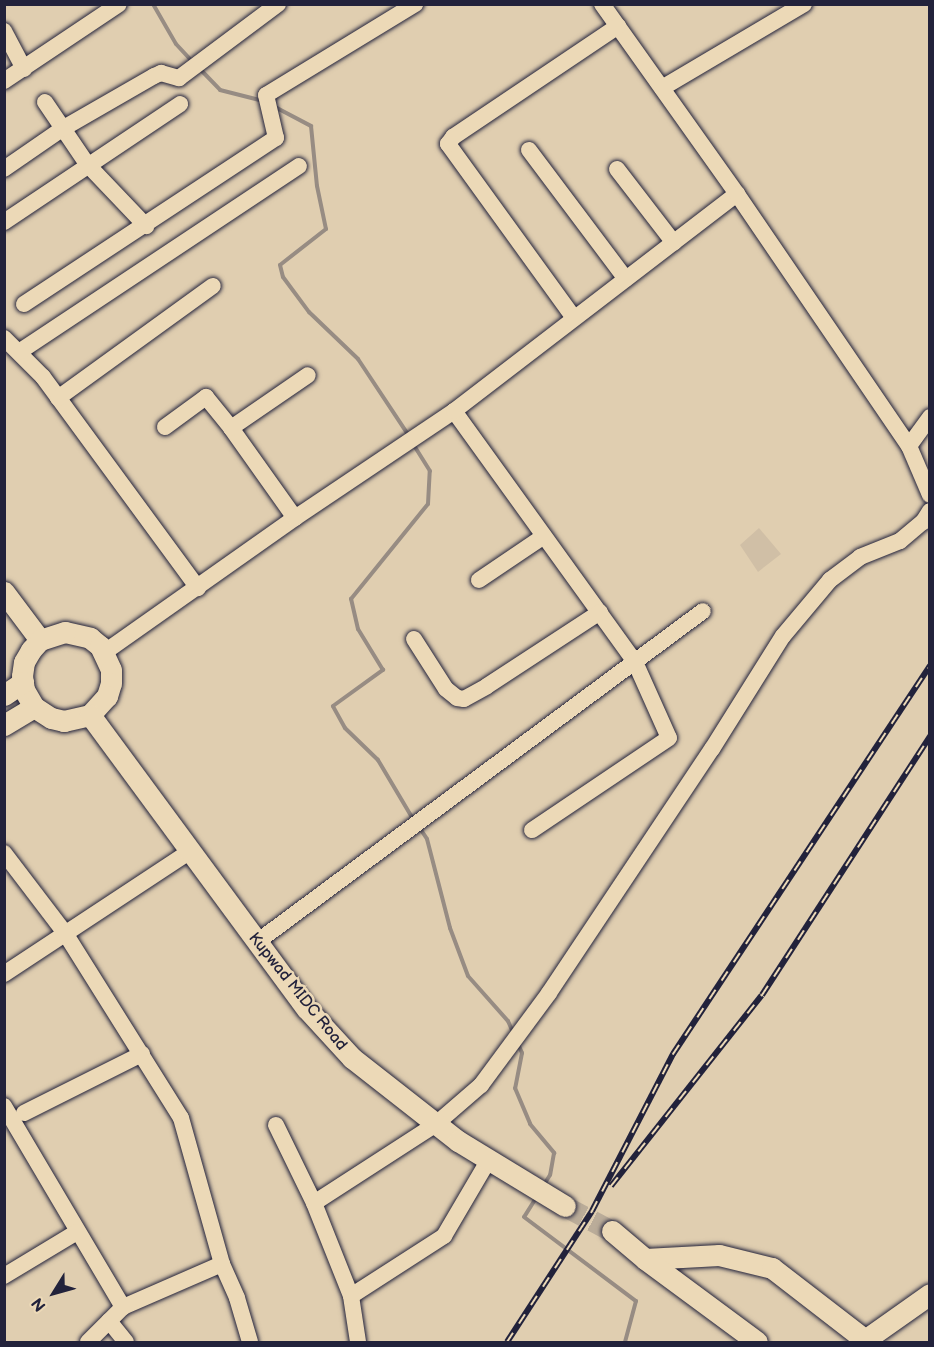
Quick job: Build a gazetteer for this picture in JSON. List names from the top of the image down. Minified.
{"streets":{"main road":["Kupwad MIDC Road"]},"north":"bottom left"}
